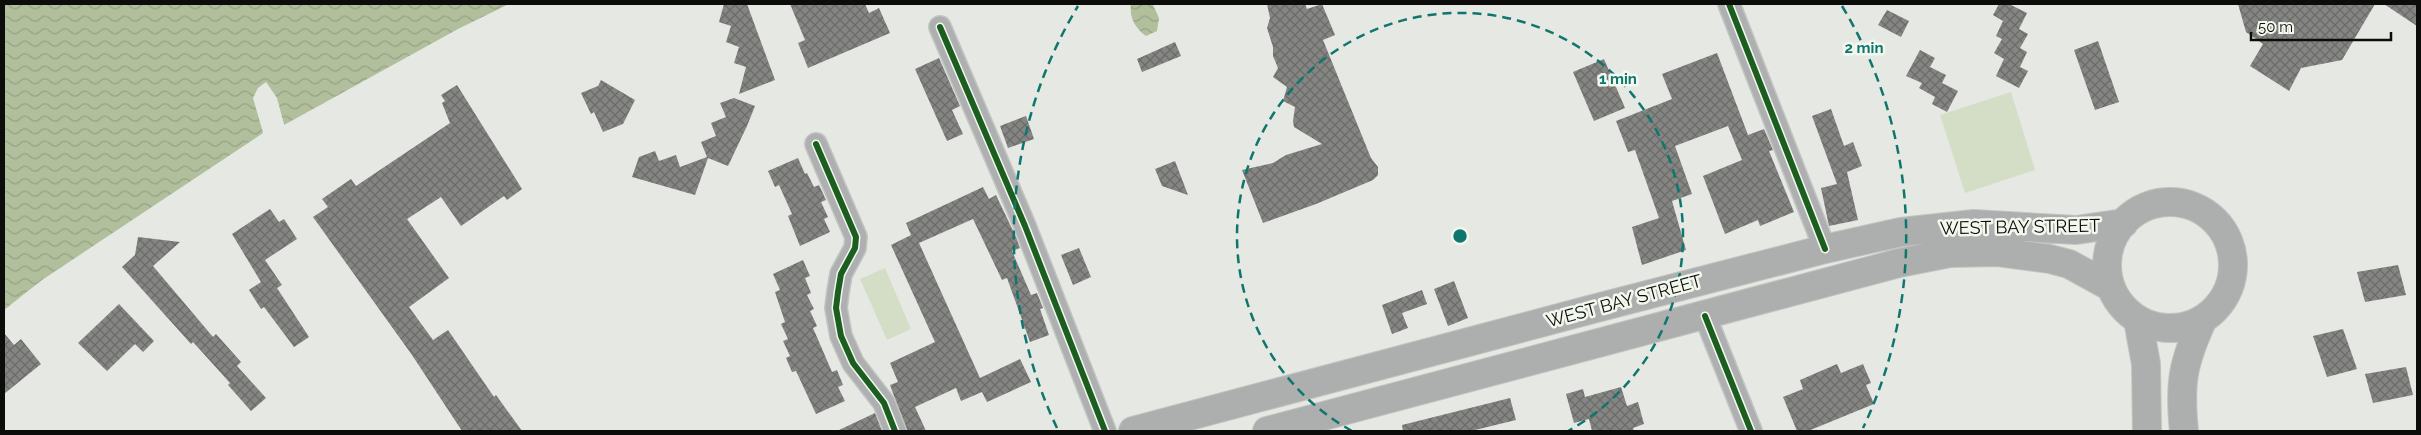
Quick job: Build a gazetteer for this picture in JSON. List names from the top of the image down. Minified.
{"streets":{"main road":["WEST BAY STREET"]},"scale_bar":"50 m","rings":["2 min","1 min"]}
